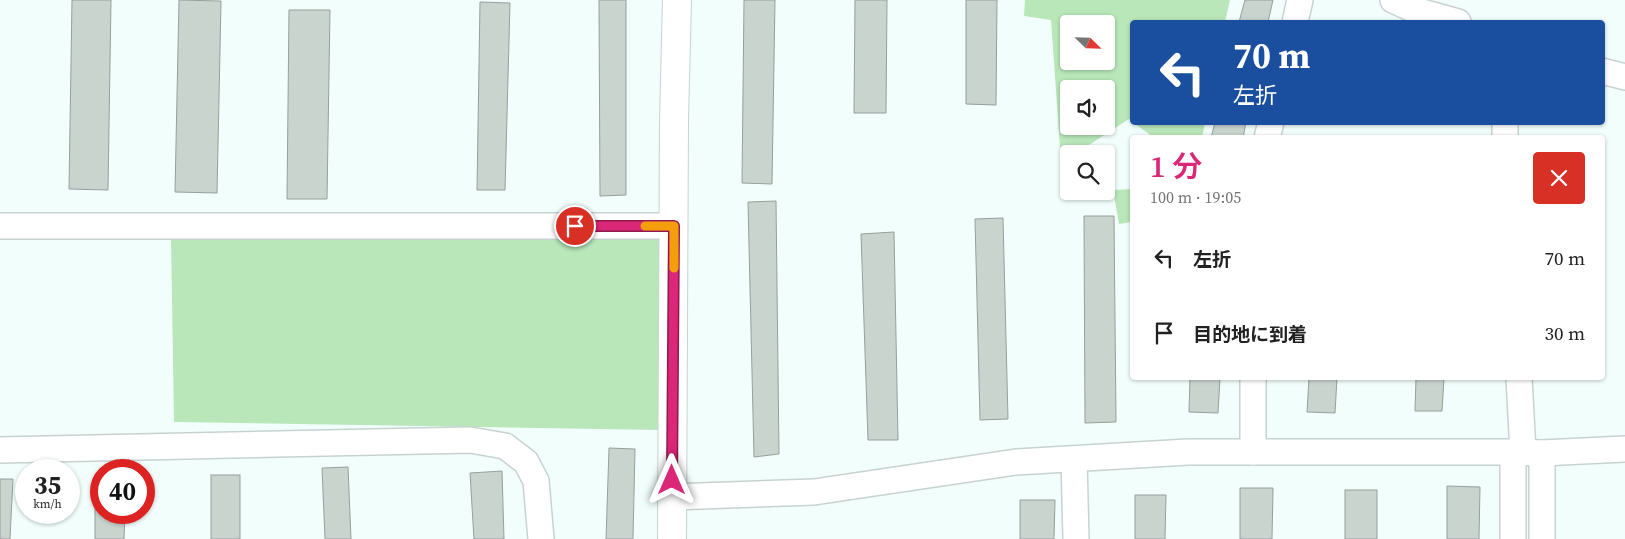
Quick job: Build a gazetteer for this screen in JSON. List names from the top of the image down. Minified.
{"north":"bottom right","page":{"turn":["70 m","左折"],"heading":["1 分","100 m · 19:05"],"list":[{"name":"左折","value":"70 m"},{"name":"目的地に到着","value":"30 m"}],"speed":"35 km/h","limit":"40"}}
